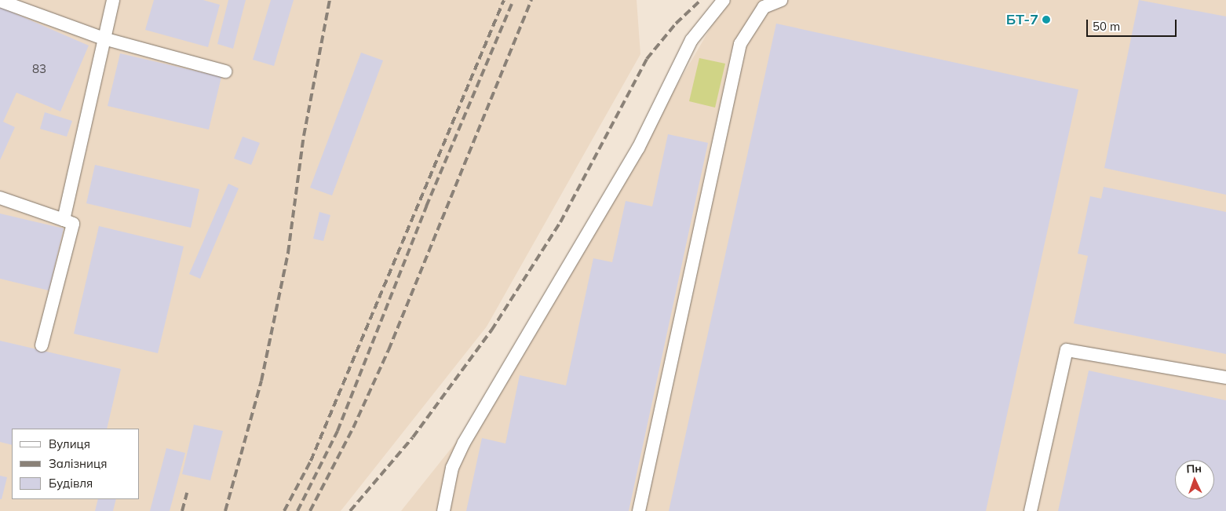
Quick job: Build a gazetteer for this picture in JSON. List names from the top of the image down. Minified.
{"places":["БТ-7"],"house_numbers":["83"],"legend":["Вулиця","Залізниця","Будівля"],"scale_bar":"50 m","north":"top"}
